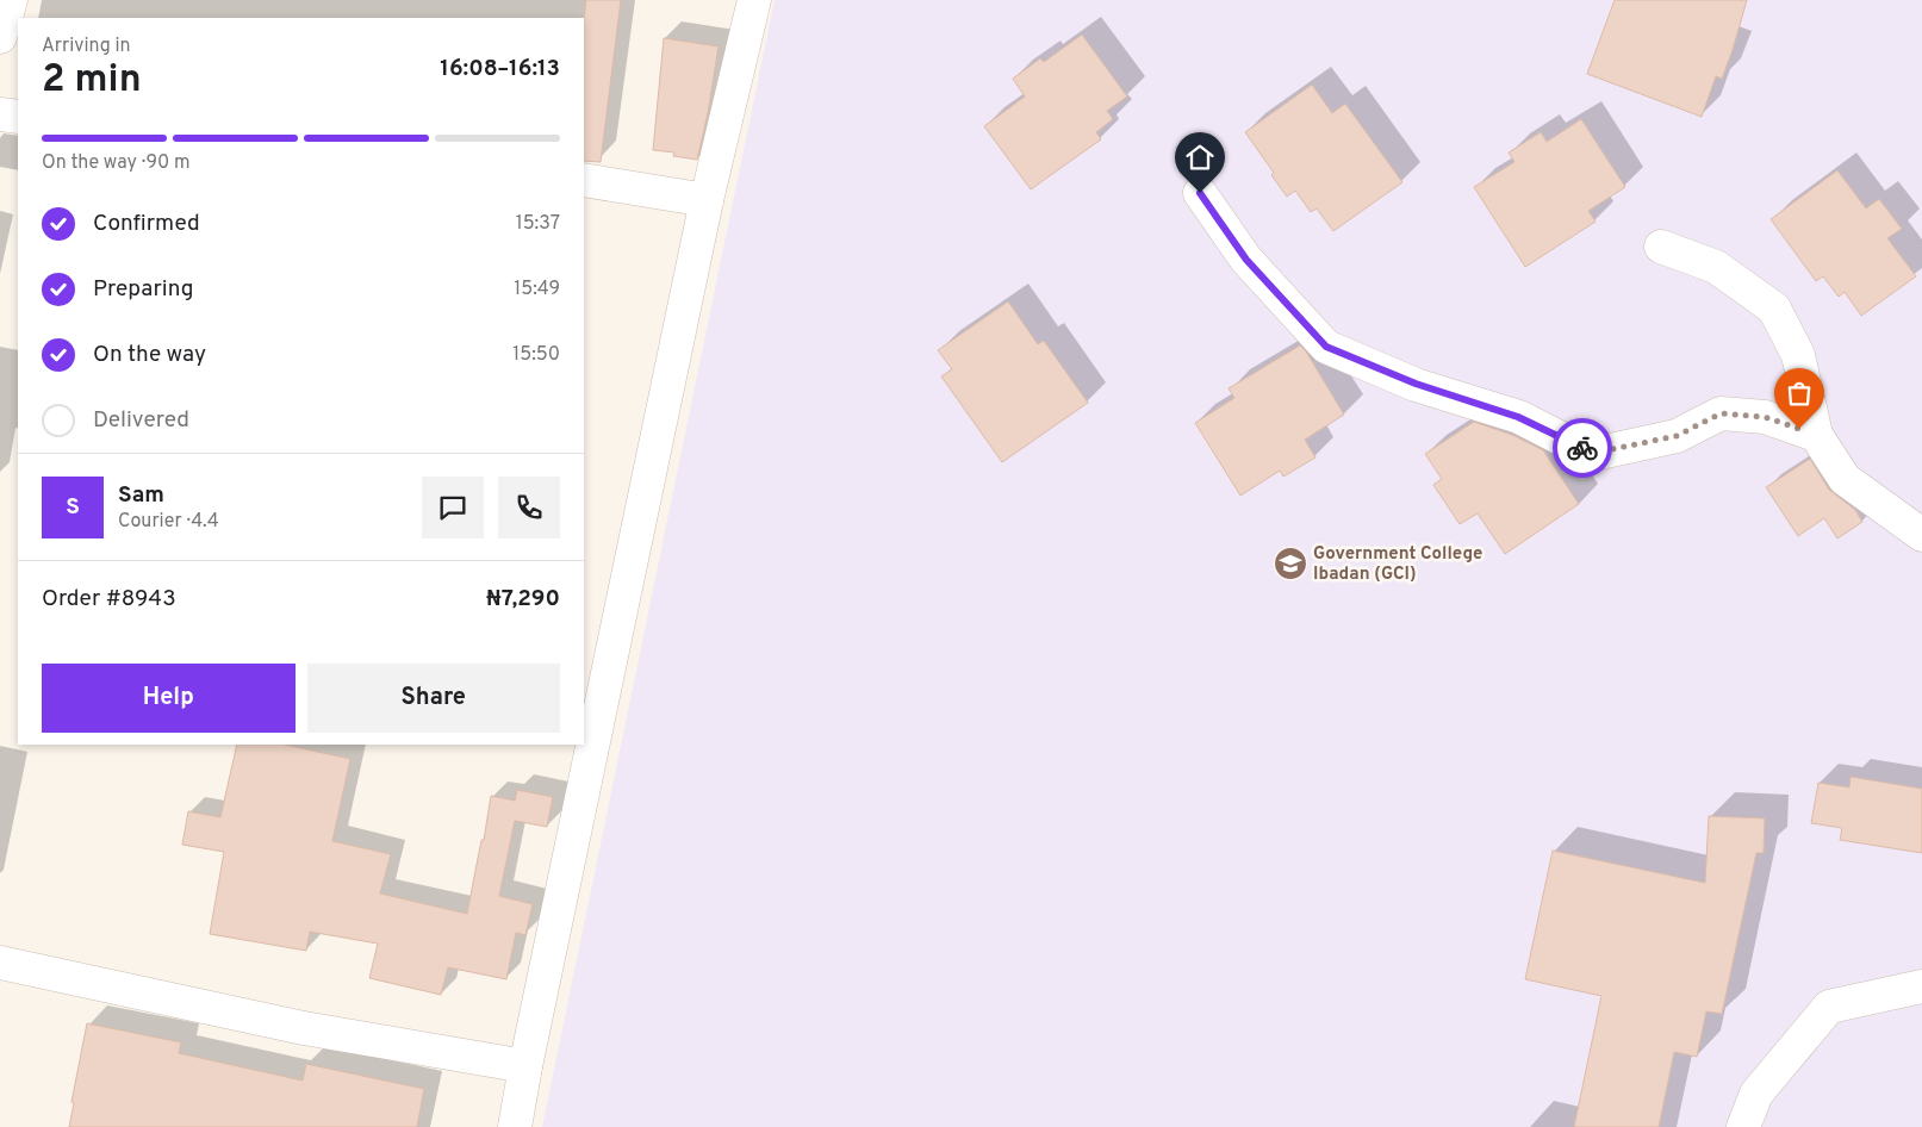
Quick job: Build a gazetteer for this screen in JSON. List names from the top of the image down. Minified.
{"places":{"school or university":["Government College Ibadan (GCI)"]},"page":{"heading":["2 min","Arriving in","16:08–16:13"],"panel":["Sam","Courier · 4.4","Order #8943","₦7,290"],"bar":"On the way · 90 m","list":[["Confirmed","15:37"],["Preparing","15:49"],["On the way","15:50"],"Delivered"],"round":"S","buttons":["Help","Share"]}}
